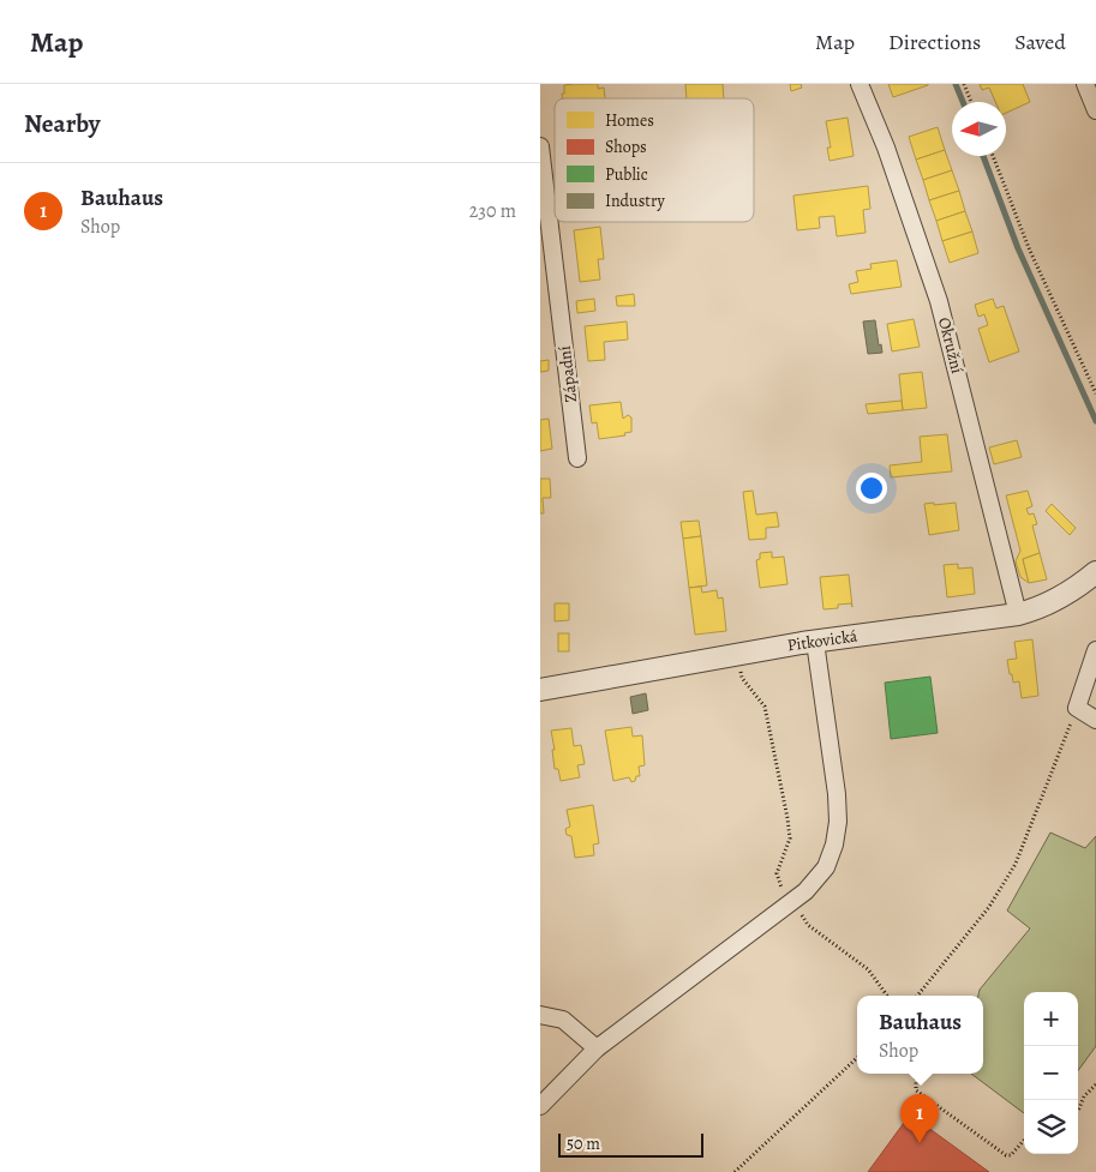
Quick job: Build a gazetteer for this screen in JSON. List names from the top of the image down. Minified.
{"streets":{"street":["Okružní","Západní","Pitkovická"]},"crossings":[["Okružní","Pitkovická"]],"legend":["Homes","Shops","Public","Industry"],"scale_bar":"50 m","north":"left","page":{"header":"Map","nav":["Map","Directions","Saved"],"heading":"Nearby","list":[{"mark":"1","name":"Bauhaus","note":"Shop","value":"230 m"}],"map_buttons":["+","−"],"popup":["Bauhaus","Shop"],"pins":"1","scale":"50 m"}}
